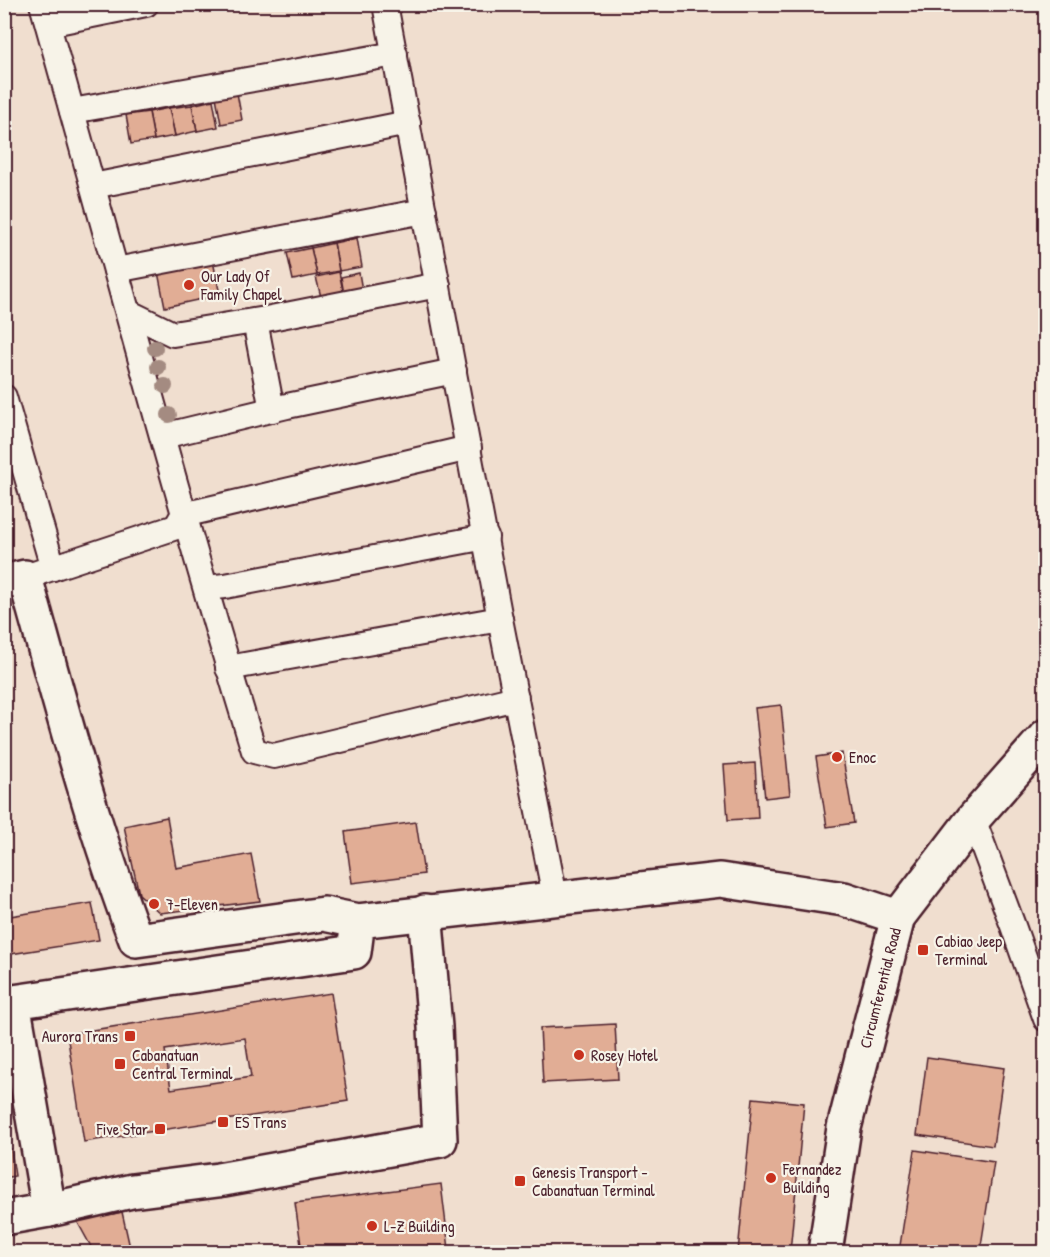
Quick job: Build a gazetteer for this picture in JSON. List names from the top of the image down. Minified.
{"streets":{"street":["Circumferential Road"]},"places":{"other":["Our Lady Of Family Chapel","Enoc","7-Eleven","Rosey Hotel","Fernandez Building","L-Z Building"],"transit":["Cabiao Jeep Terminal","Aurora Trans","Cabanatuan Central Terminal","ES Trans","Five Star","Genesis Transport - Cabanatuan Terminal"]}}
